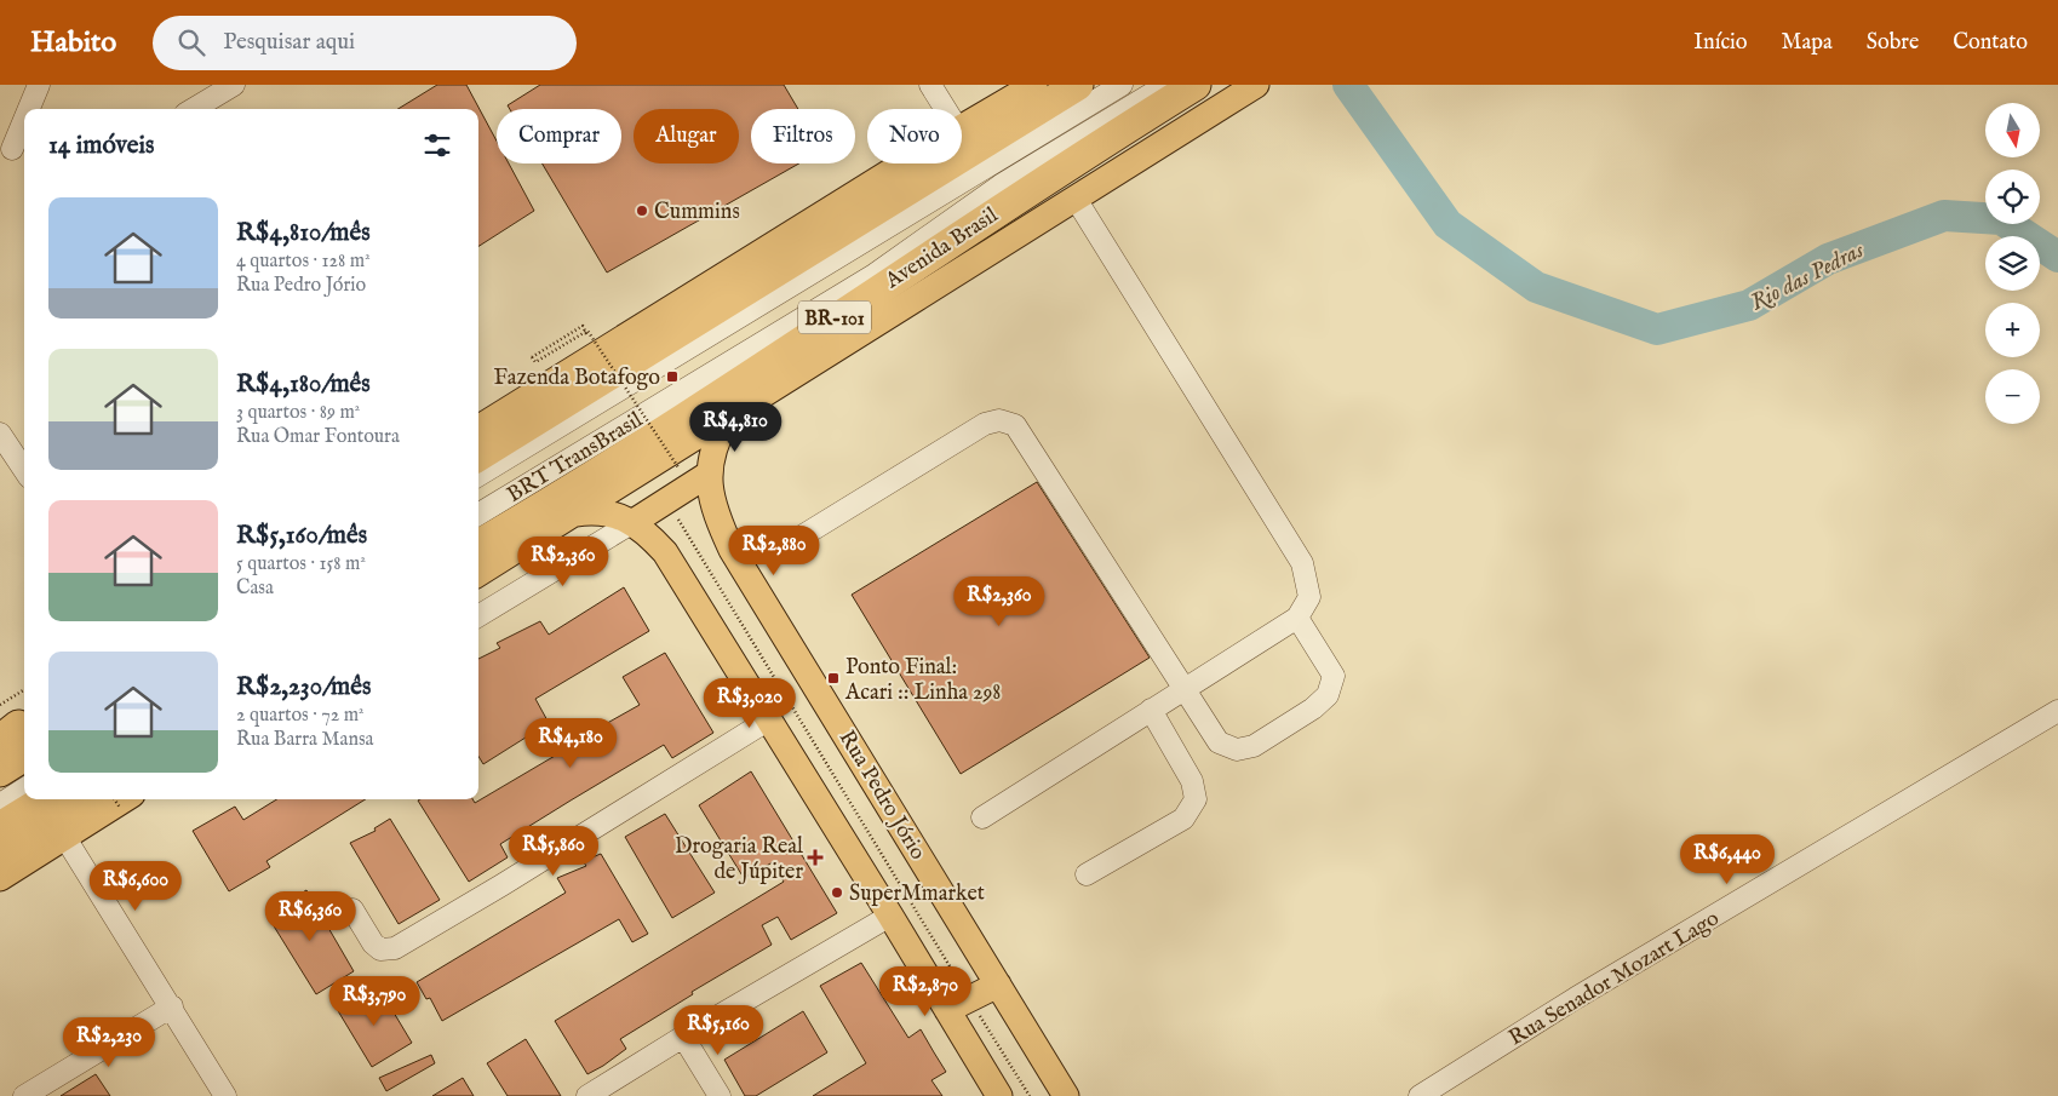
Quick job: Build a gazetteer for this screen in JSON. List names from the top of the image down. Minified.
{"streets":{"highway":["Avenida Brasil","BR-101"],"main road":["Rua Pedro Jório"],"street":["BRT TransBrasil","Rua Senador Mozart Lago"]},"crossings":[["Avenida Brasil","Rua Pedro Jório"]],"water":["Rio das Pedras"],"places":{"other":["Cummins","SuperMmarket"],"transit":["Fazenda Botafogo","Ponto Final: Acari :: Linha 298"],"health":["Drogaria Real de Júpiter"]},"north":"bottom","page":{"header":"Habito","search":"Pesquisar aqui","nav":["Início","Mapa","Sobre","Contato"],"map_buttons":["+","−"],"chip":["Comprar","Alugar","Filtros","Novo"],"heading":"14 imóveis","list":[{"name":"R$4,810/mês","note":"4 quartos · 128 m² · Rua Pedro Jório"},{"name":"R$4,180/mês","note":"3 quartos · 89 m² · Rua Omar Fontoura"},{"name":"R$5,160/mês","note":"5 quartos · 158 m² · Casa"},{"name":"R$2,230/mês","note":"2 quartos · 72 m² · Rua Barra Mansa"}],"price":["R$4,810","R$2,880","R$2,360","R$2,360","R$3,020","R$4,180","R$5,860","R$6,440","R$6,600","R$6,360","R$2,870","R$3,790","R$5,160","R$2,230"]}}
